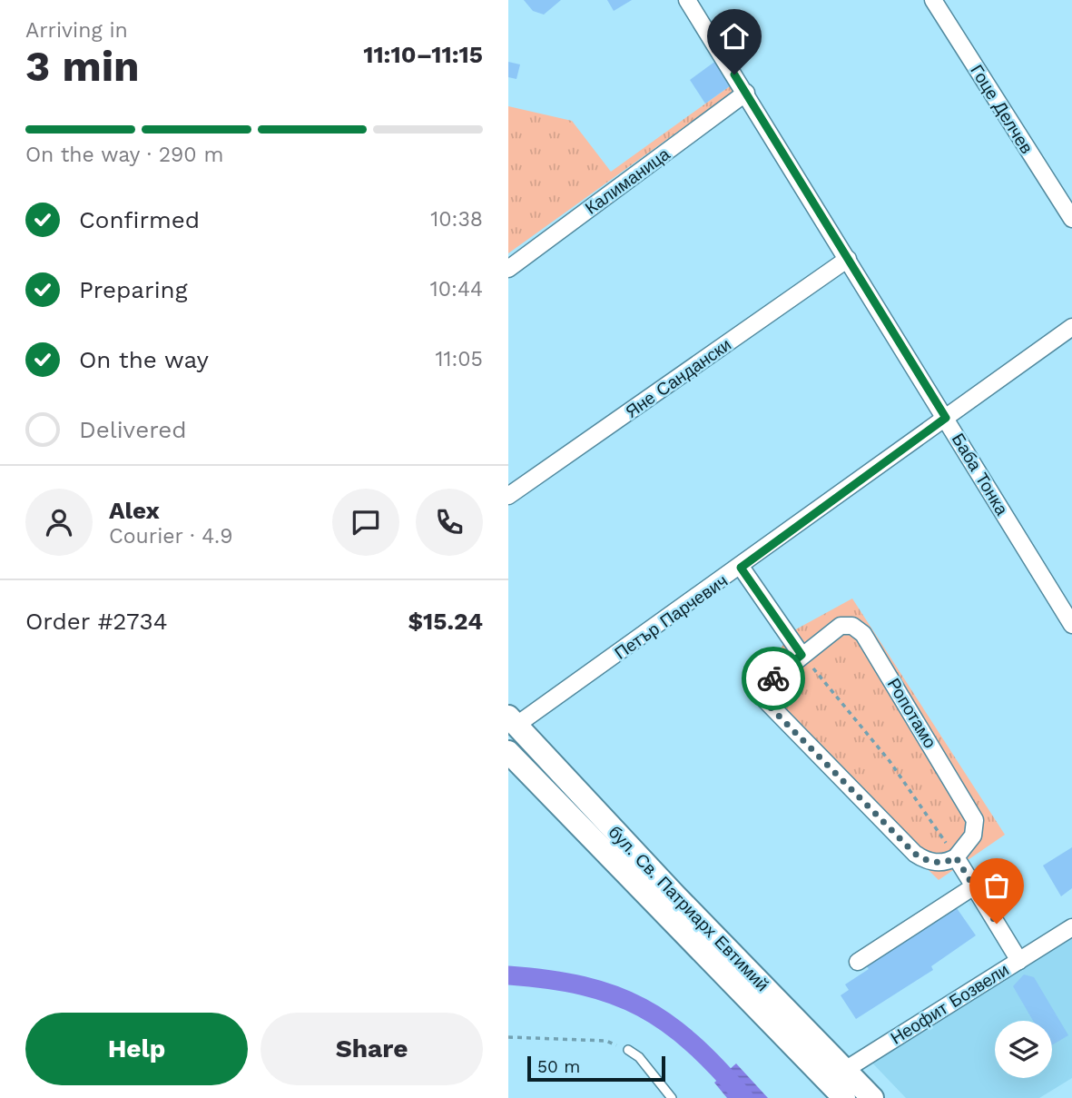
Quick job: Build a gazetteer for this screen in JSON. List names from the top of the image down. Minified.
{"streets":{"main road":["бул. Св. Патриарх Евтимий"],"street":["Гоце Делчев","Калиманица","Яне Сандански","Баба Тонка","Петър Парчевич","Ропотамо","Неофит Бозвели"]},"crossings":[["Калиманица","Баба Тонка"],["Яне Сандански","Баба Тонка"],["Баба Тонка","Петър Парчевич"],["Петър Парчевич","бул. Св. Патриарх Евтимий"],["бул. Св. Патриарх Евтимий","Неофит Бозвели"]],"scale_bar":"50 m","page":{"heading":["3 min","Arriving in","11:10–11:15"],"panel":["Alex","Courier · 4.9","Order #2734","$15.24"],"bar":"On the way · 290 m","list":[["Confirmed","10:38"],["Preparing","10:44"],["On the way","11:05"],"Delivered"],"buttons":["Help","Share"],"scale":"50 m"}}
